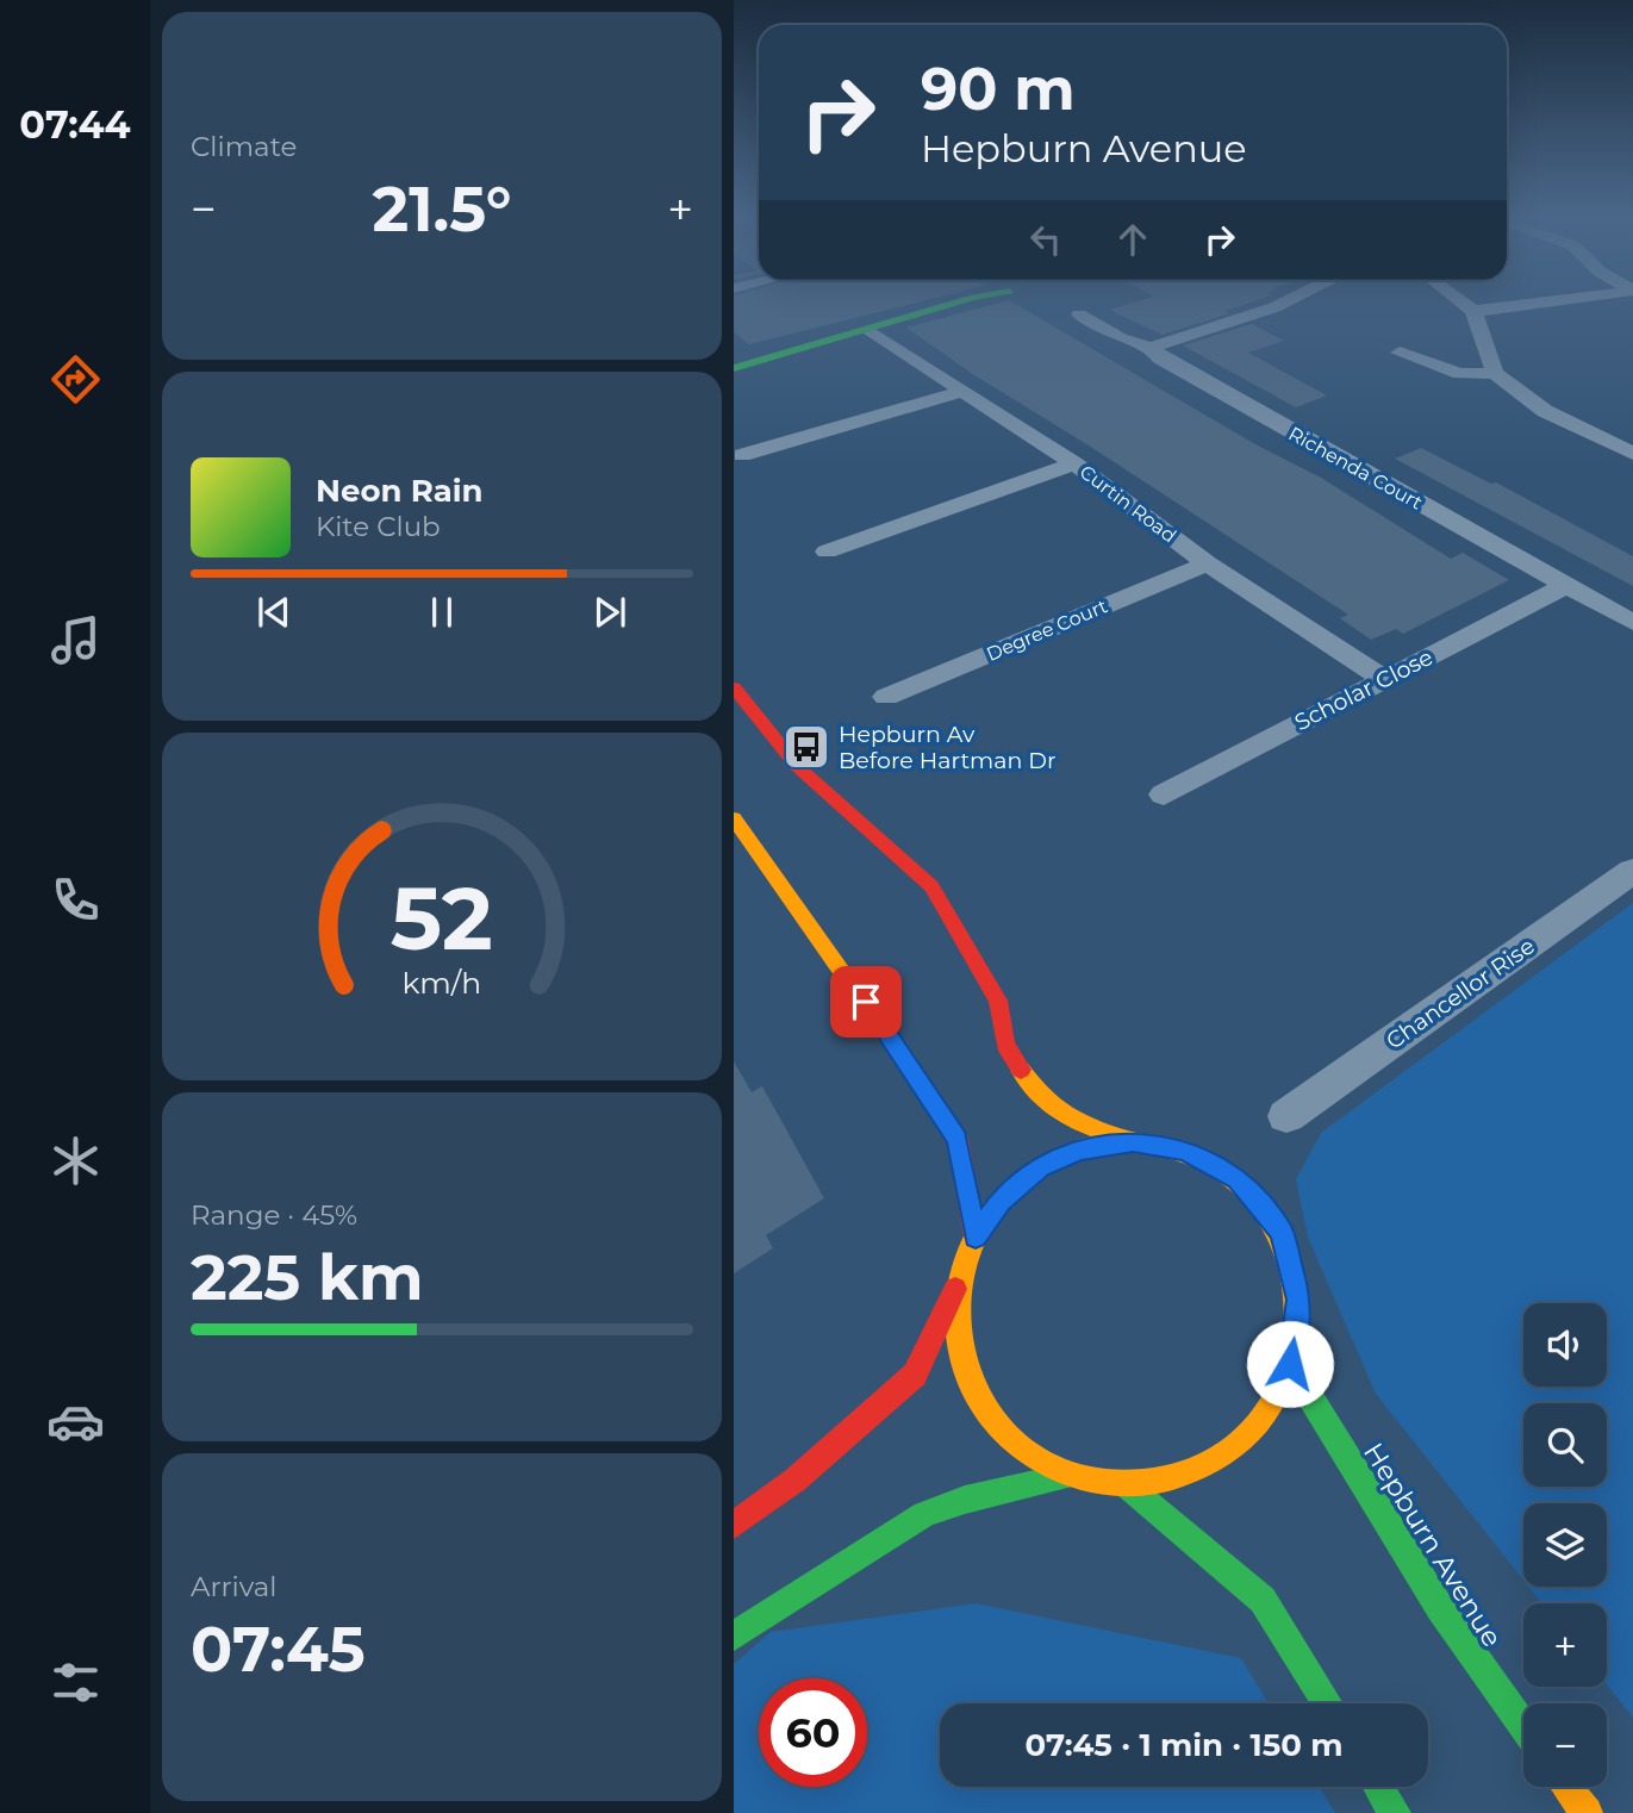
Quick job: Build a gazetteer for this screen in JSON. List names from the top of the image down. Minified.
{"streets":{"main road":["Hepburn Avenue"],"street":["Richenda Court","Curtin Road","Degree Court","Scholar Close","Chancellor Rise"]},"crossings":[["Richenda Court","Scholar Close"],["Curtin Road","Degree Court"],["Curtin Road","Scholar Close"]],"places":{"bus stop":["Hepburn Av Before Hartman Dr"]},"page":{"tabs":"07:44","tile":["Climate",["Range · 45%","225 km"],["Arrival","07:45"]],"turn":["90 m","Hepburn Avenue"],"heat":["−","21.5°","+"],"song":["Neon Rain","Kite Club"],"map_buttons":["+","−"],"limit":"60","trip":"07:45 · 1 min · 150 m","gauge":["52","km/h"]}}
